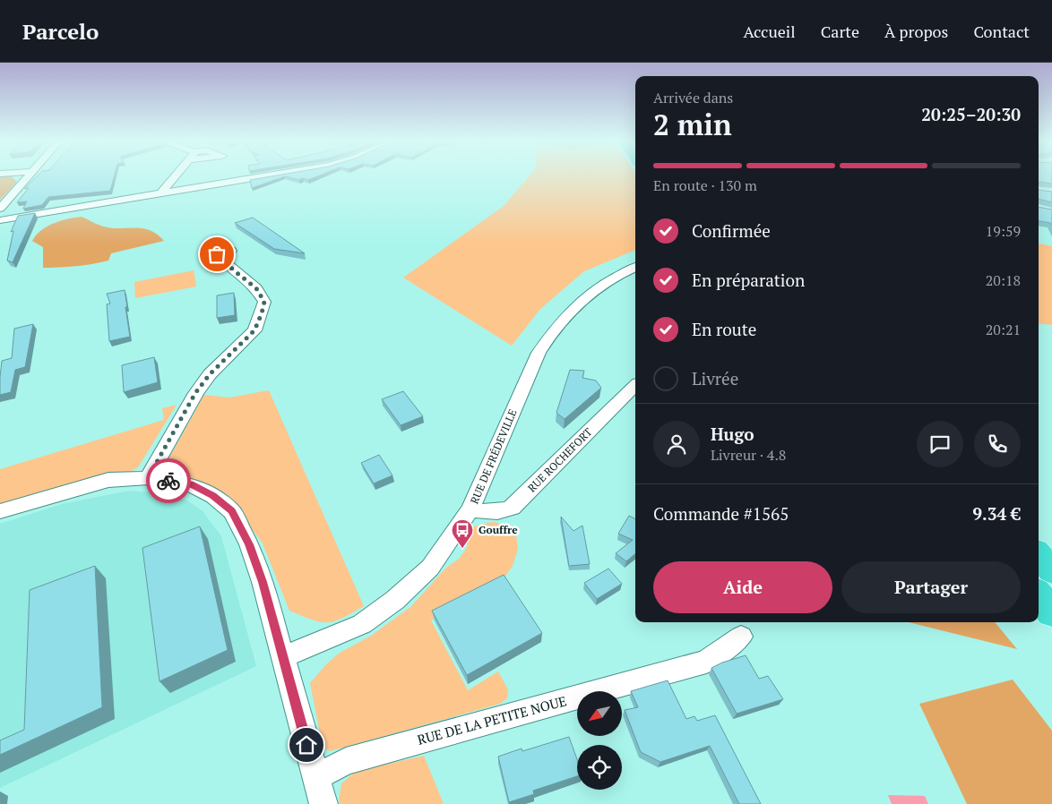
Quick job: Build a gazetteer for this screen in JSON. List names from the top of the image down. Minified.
{"streets":{"street":["RUE DE FRÉDEVILLE","RUE ROCHEFORT","RUE DE LA PETITE NOUE"]},"crossings":[["RUE DE FRÉDEVILLE","RUE ROCHEFORT"]],"places":{"bus stop":["Gouffre"]},"north":"bottom left","page":{"header":"Parcelo","nav":["Accueil","Carte","À propos","Contact"],"heading":["2 min","Arrivée dans","20:25–20:30"],"panel":["Hugo","Livreur · 4.8","Commande #1565","9.34 €"],"bar":"En route · 130 m","list":[["Confirmée","19:59"],["En préparation","20:18"],["En route","20:21"],"Livrée"],"buttons":["Aide","Partager"]}}
